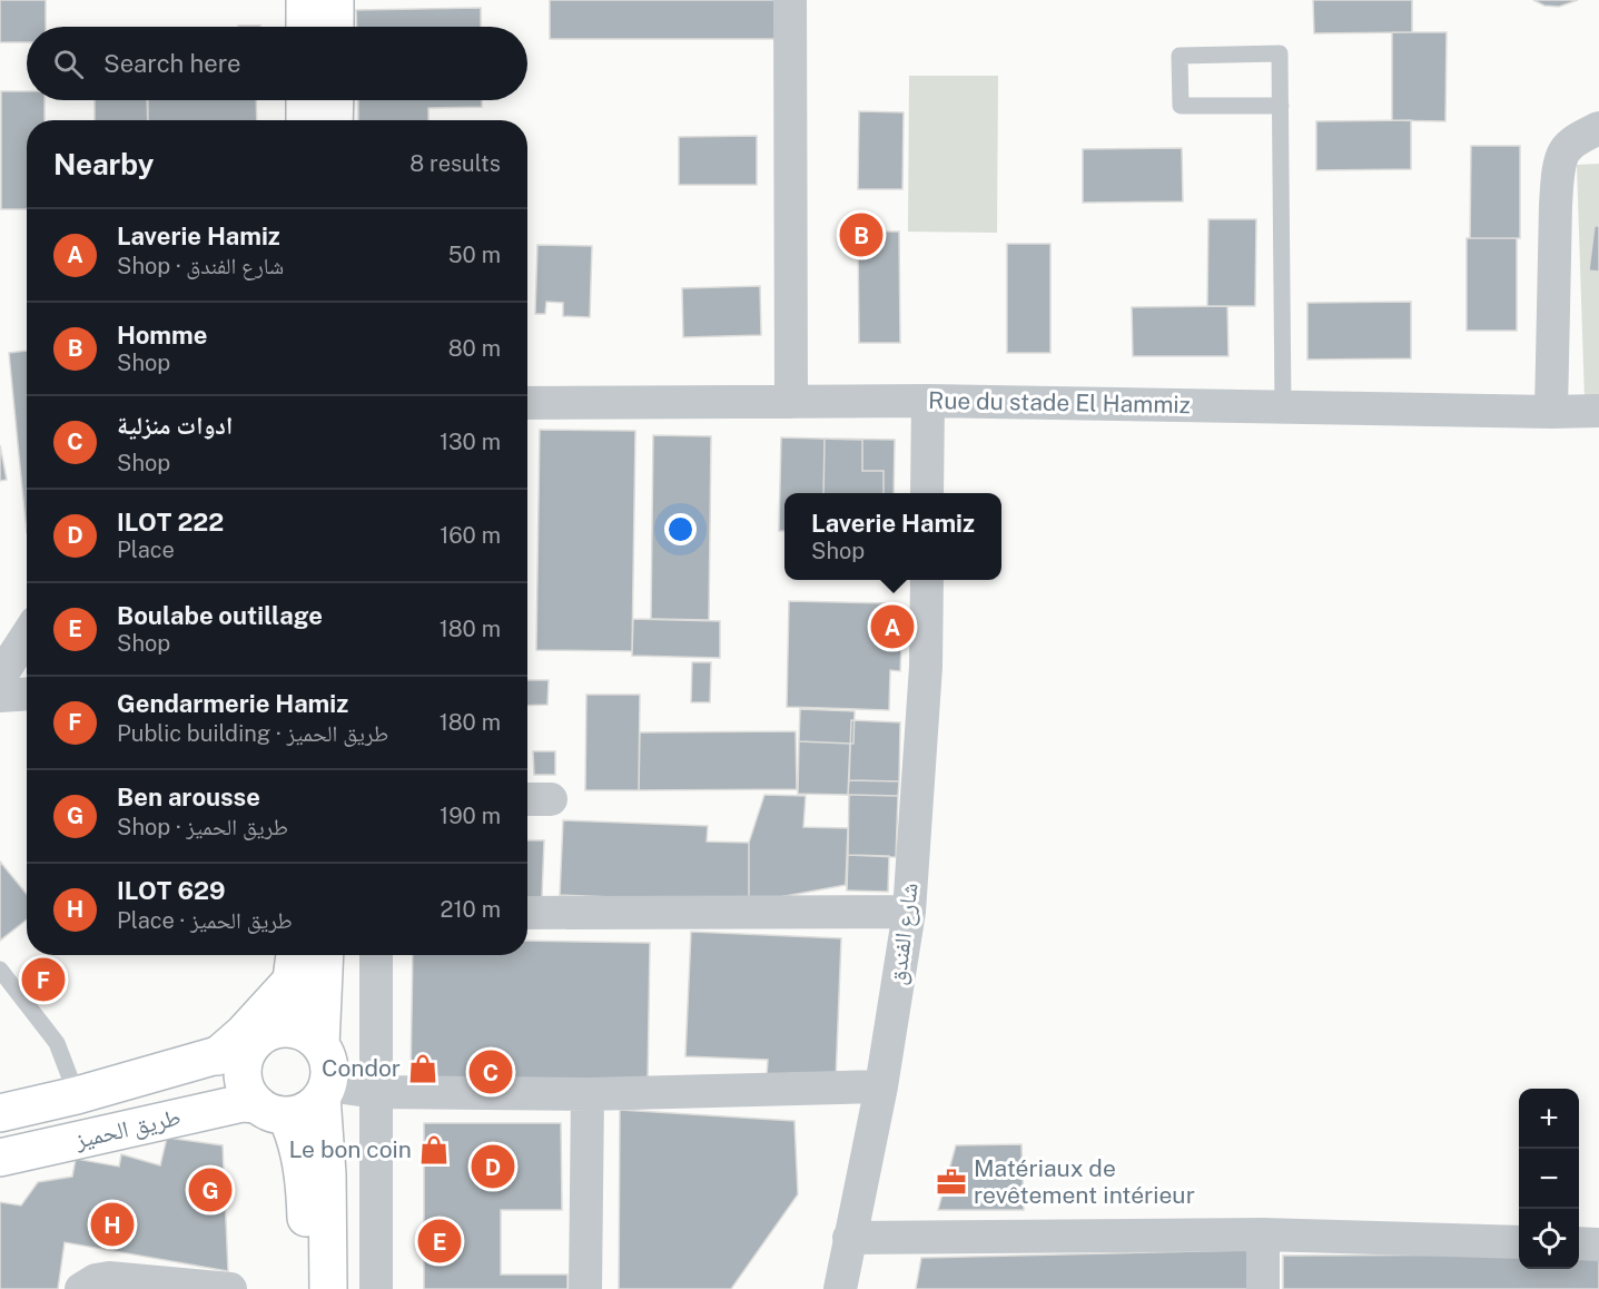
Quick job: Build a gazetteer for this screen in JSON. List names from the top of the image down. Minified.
{"streets":{"main road":["طريق الحميز"],"street":["Rue du stade El Hammiz","شارع الفندق"]},"places":{"shop":["Condor","Le bon coin"],"office":["Matériaux de revêtement intérieur"]},"page":{"search":"Search here","heading":["Nearby","8 results"],"list":[{"mark":"A","name":"Laverie Hamiz","note":"Shop · شارع الفندق","value":"50 m"},{"mark":"B","name":"Homme","note":"Shop","value":"80 m"},{"mark":"C","name":"ادوات منزلية","note":"Shop","value":"130 m"},{"mark":"D","name":"ILOT 222","note":"Place","value":"160 m"},{"mark":"E","name":"Boulabe outillage","note":"Shop","value":"180 m"},{"mark":"F","name":"Gendarmerie Hamiz","note":"Public building · طريق الحميز","value":"180 m"},{"mark":"G","name":"Ben arousse","note":"Shop · طريق الحميز","value":"190 m"},{"mark":"H","name":"ILOT 629","note":"Place · طريق الحميز","value":"210 m"}],"pins":["B","A","F","C","D","G","H","E"],"popup":["Laverie Hamiz","Shop"],"map_buttons":["+","−"]}}
